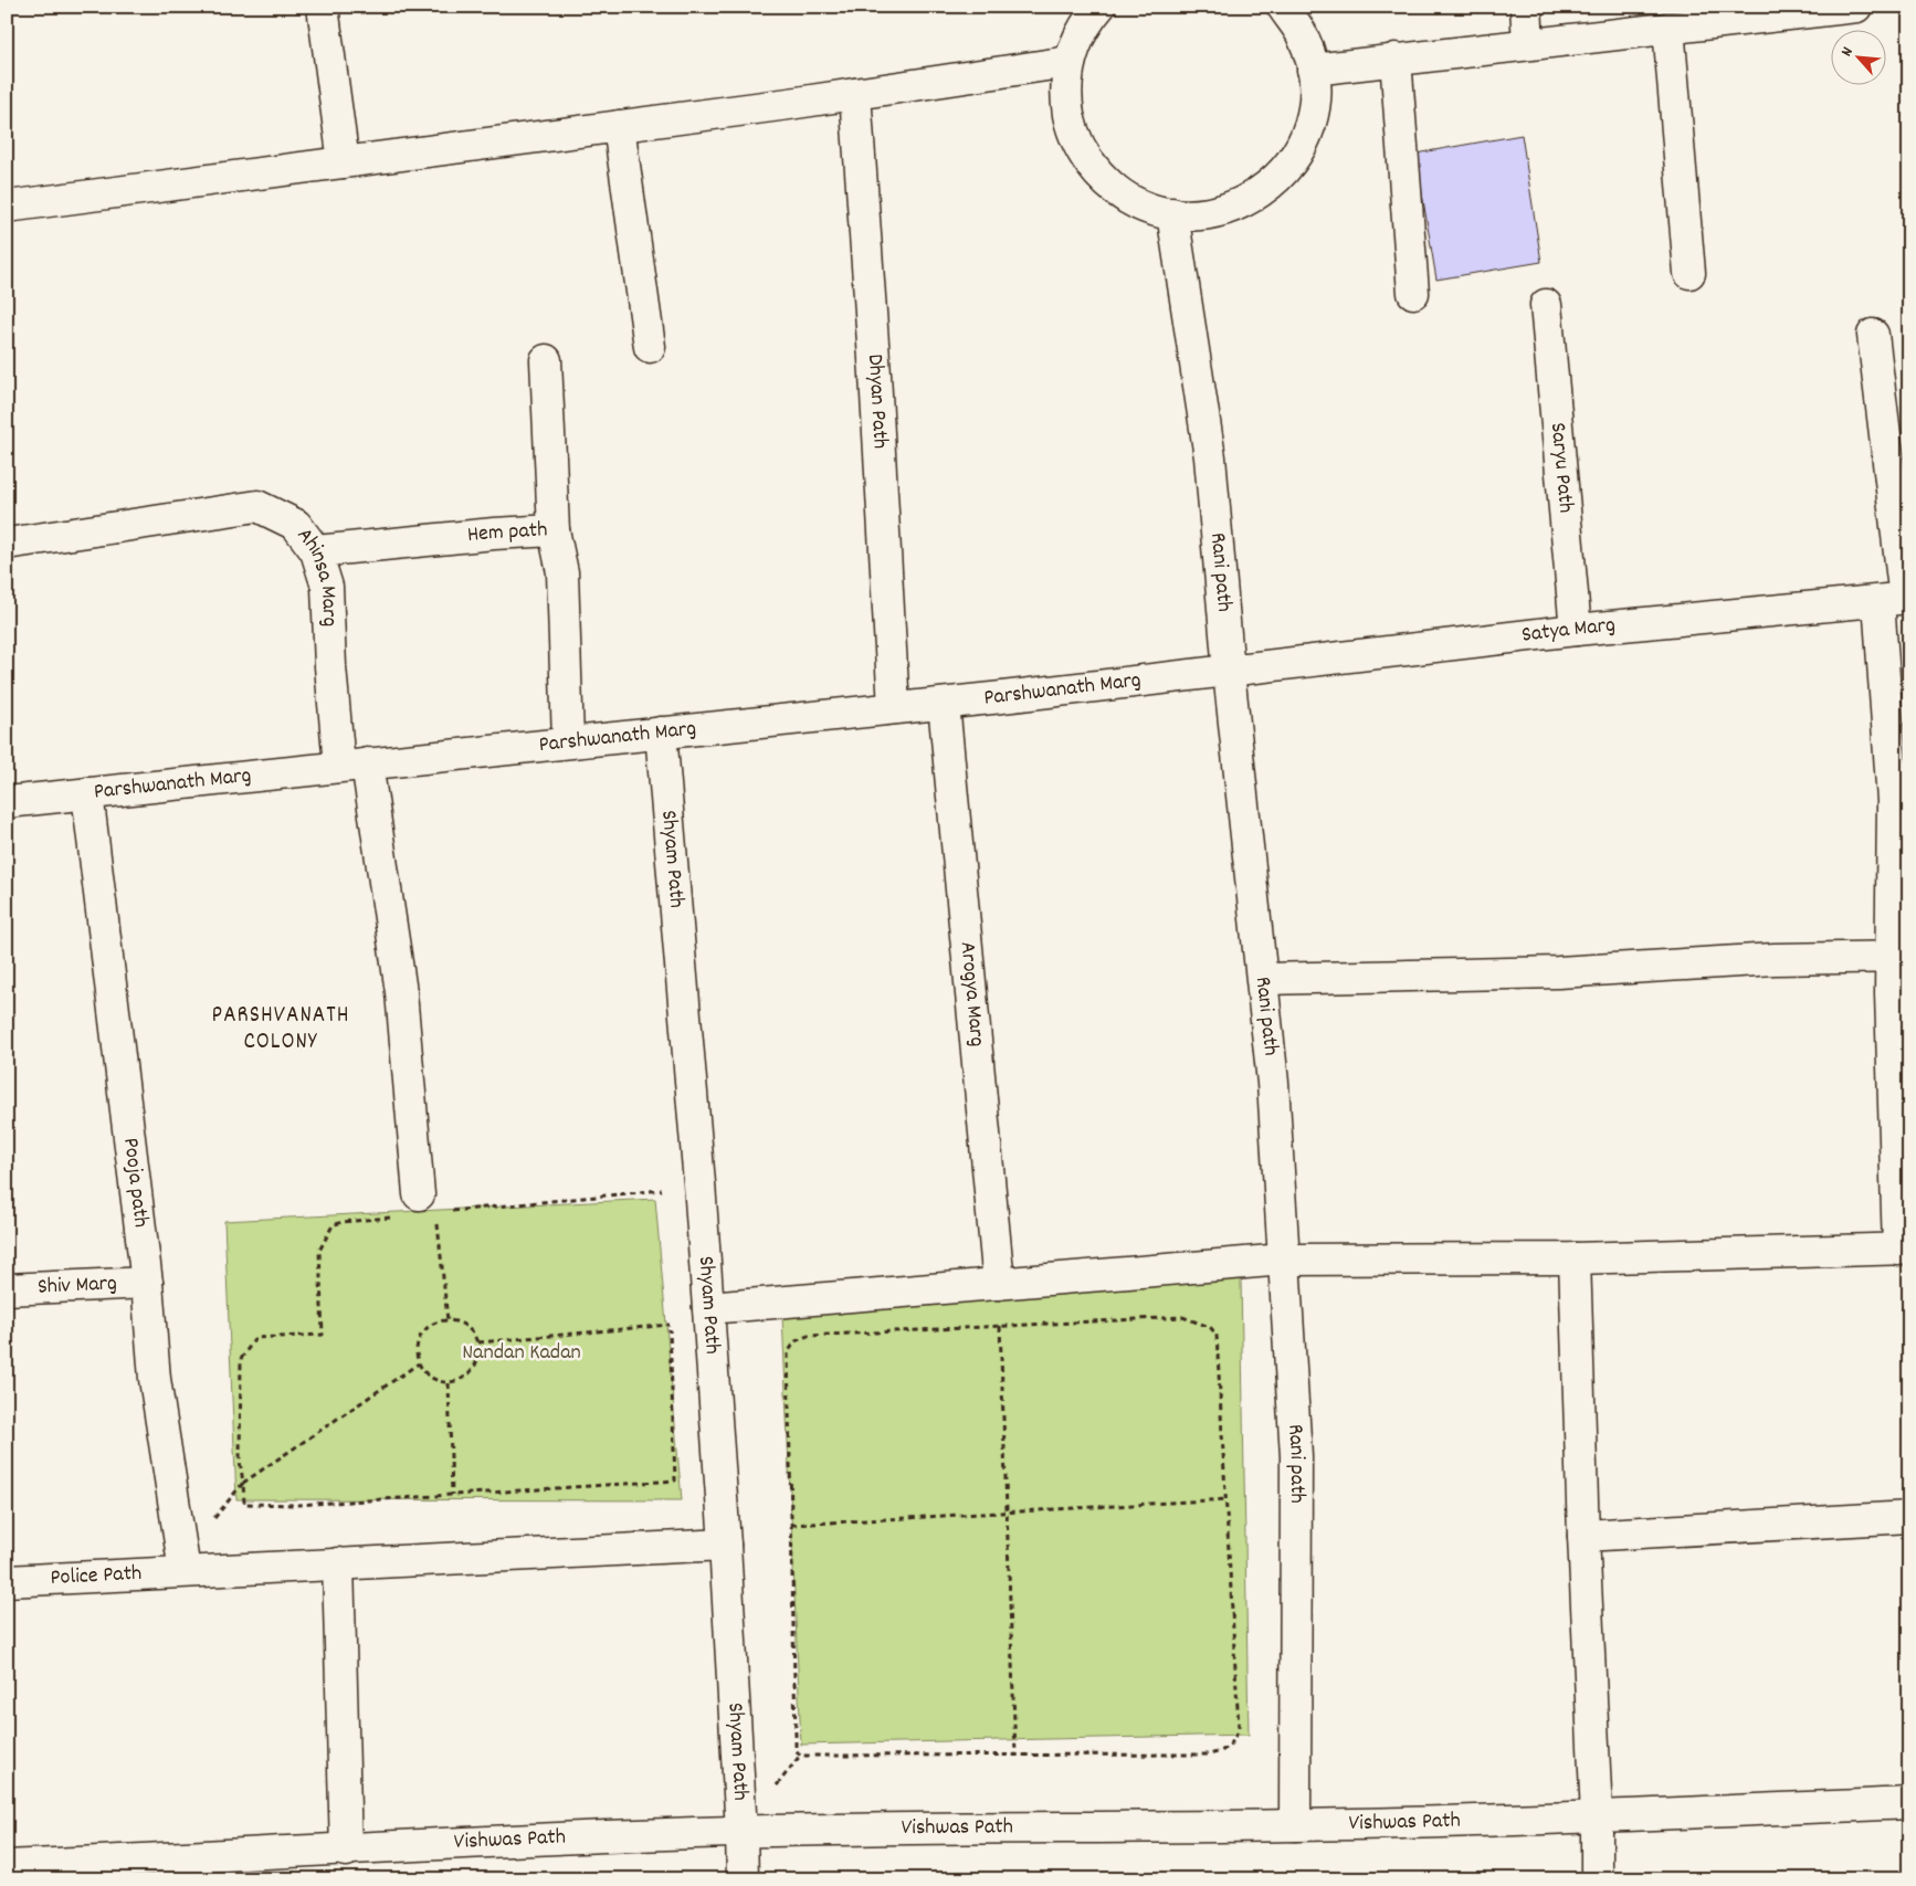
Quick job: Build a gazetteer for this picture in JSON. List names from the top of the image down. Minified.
{"streets":{"street":["Dhyan Path","Saryu Path","Hem path","Rani path","Ahinsa Marg","Satya Marg","Parshwanath Marg","Shyam Path","Arogya Marg","Pooja path","Shiv Marg","Police Path","Vishwas Path"]},"crossings":[["Dhyan Path","Parshwanath Marg"],["Saryu Path","Satya Marg"],["Hem path","Ahinsa Marg"],["Hem path","Parshwanath Marg"],["Rani path","Satya Marg"],["Rani path","Parshwanath Marg"],["Rani path","Vishwas Path"],["Ahinsa Marg","Parshwanath Marg"],["Satya Marg","Parshwanath Marg"],["Parshwanath Marg","Shyam Path"],["Parshwanath Marg","Arogya Marg"],["Parshwanath Marg","Pooja path"],["Shyam Path","Police Path"],["Shyam Path","Vishwas Path"],["Pooja path","Shiv Marg"],["Pooja path","Police Path"]],"districts":["PARSHVANATH COLONY"],"parks":["Nandan Kadan"],"north":"top left"}
